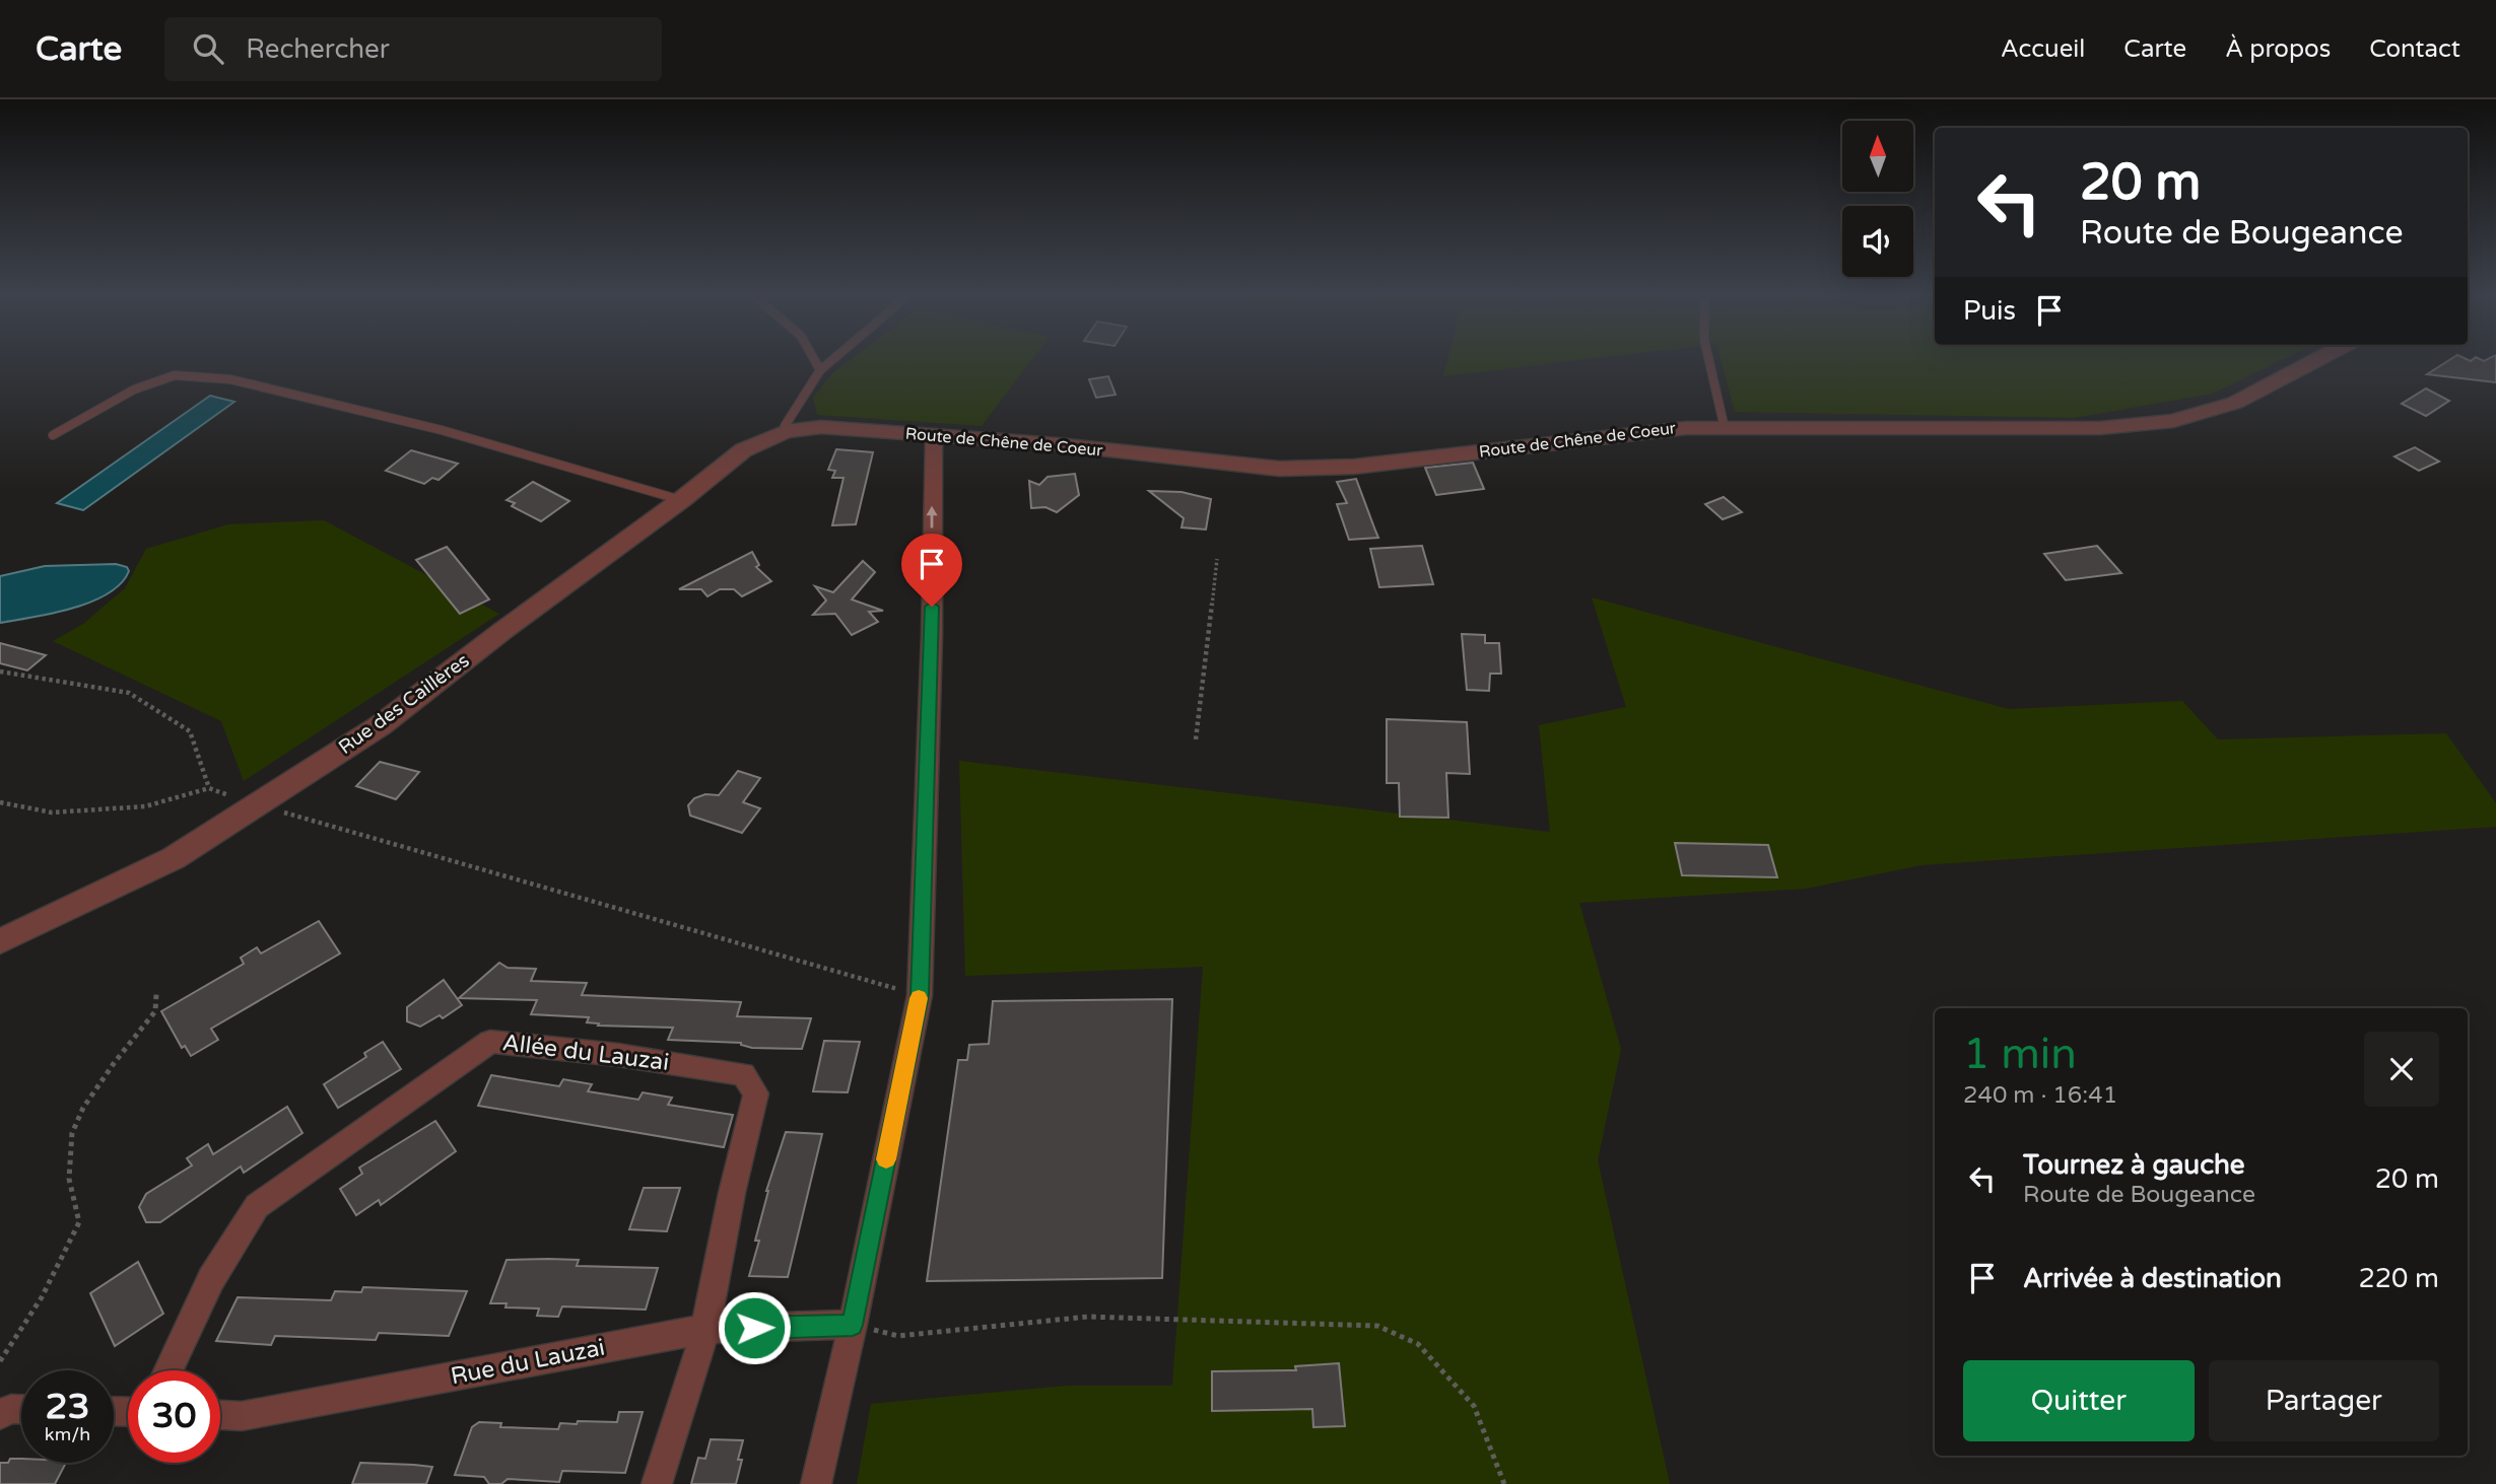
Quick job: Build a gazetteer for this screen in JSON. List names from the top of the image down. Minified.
{"streets":{"street":["Route de Chêne de Coeur","Rue des Caillères","Allée du Lauzai","Rue du Lauzai"]},"crossings":[["Route de Chêne de Coeur","Rue des Caillères"],["Allée du Lauzai","Rue du Lauzai"]],"north":"top","page":{"header":"Carte","search":"Rechercher","nav":["Accueil","Carte","À propos","Contact"],"turn":["20 m","Route de Bougeance"],"then":"Puis","heading":["1 min","240 m · 16:41"],"list":[{"name":"Tournez à gauche","note":"Route de Bougeance","value":"20 m"},{"name":"Arrivée à destination","value":"220 m"}],"buttons":["Quitter","Partager"],"speed":"23 km/h","limit":"30"}}
